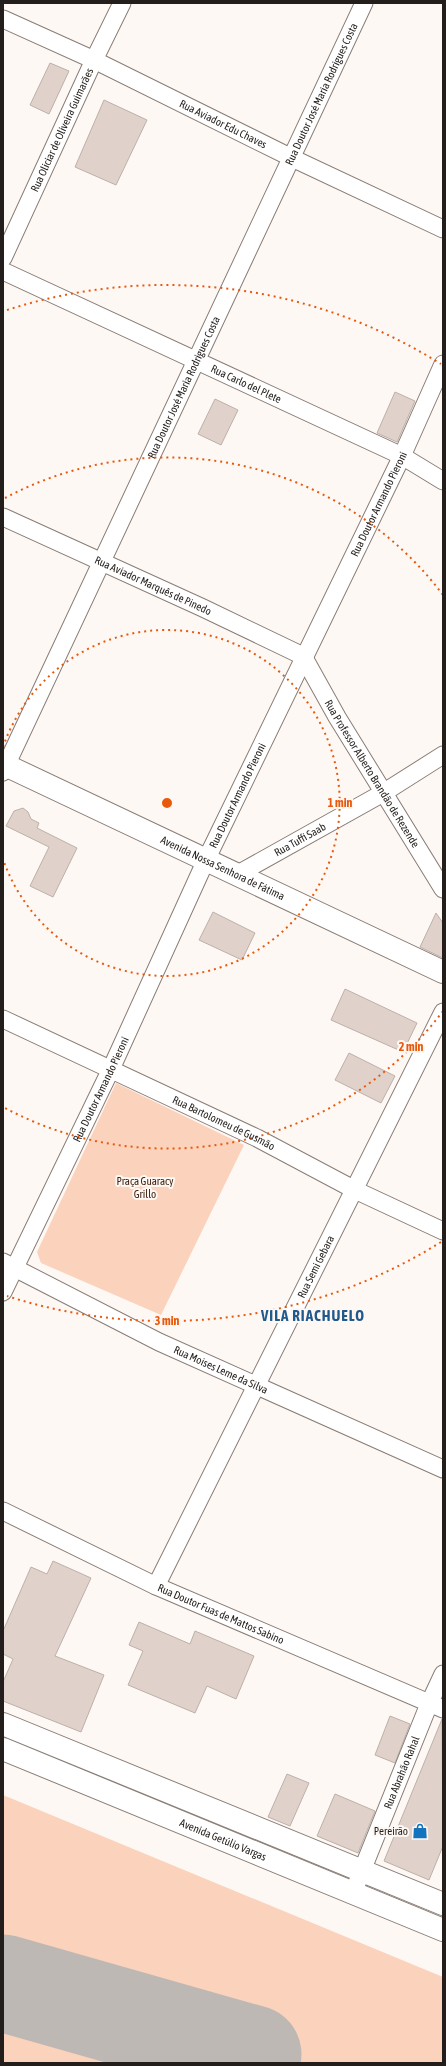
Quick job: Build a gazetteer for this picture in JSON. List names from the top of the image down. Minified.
{"streets":{"main road":["Avenida Nossa Senhora de Fátima","Avenida Getúlio Vargas"],"street":["Rua Doutor José Maria Rodrigues Costa","Rua Aviador Edu Chaves","Rua Oliciar de Oliveira Guimarães","Rua Carlo del Plete","Rua Doutor Armando Pieroni","Rua Aviador Marquês de Pinedo","Rua Professor Alberto Brandão de Rezende","Rua Tuffi Saab","Rua Bartolomeu de Gusmão","Rua Semi Gebara","Rua Moises Leme da Silva","Rua Doutor Fuas de Mattos Sabino","Rua Abrahão Rahal"]},"crossings":[["Rua Doutor José Maria Rodrigues Costa","Rua Aviador Edu Chaves"],["Rua Doutor José Maria Rodrigues Costa","Rua Carlo del Plete"],["Rua Doutor José Maria Rodrigues Costa","Rua Aviador Marquês de Pinedo"],["Rua Doutor José Maria Rodrigues Costa","Avenida Nossa Senhora de Fátima"],["Rua Aviador Edu Chaves","Rua Oliciar de Oliveira Guimarães"],["Rua Carlo del Plete","Rua Doutor Armando Pieroni"],["Rua Doutor Armando Pieroni","Rua Aviador Marquês de Pinedo"],["Rua Doutor Armando Pieroni","Rua Professor Alberto Brandão de Rezende"],["Rua Doutor Armando Pieroni","Avenida Nossa Senhora de Fátima"],["Rua Doutor Armando Pieroni","Rua Bartolomeu de Gusmão"],["Rua Doutor Armando Pieroni","Rua Moises Leme da Silva"],["Rua Aviador Marquês de Pinedo","Rua Professor Alberto Brandão de Rezende"],["Rua Professor Alberto Brandão de Rezende","Rua Tuffi Saab"],["Rua Tuffi Saab","Avenida Nossa Senhora de Fátima"],["Rua Bartolomeu de Gusmão","Rua Semi Gebara"],["Rua Semi Gebara","Rua Moises Leme da Silva"],["Rua Semi Gebara","Rua Doutor Fuas de Mattos Sabino"],["Rua Doutor Fuas de Mattos Sabino","Rua Abrahão Rahal"],["Rua Abrahão Rahal","Avenida Getúlio Vargas"]],"districts":["VILA RIACHUELO"],"parks":["Praça Guaracy Grillo"],"places":{"shop":["Pereirão"]},"rings":["1 min","2 min","3 min"]}
